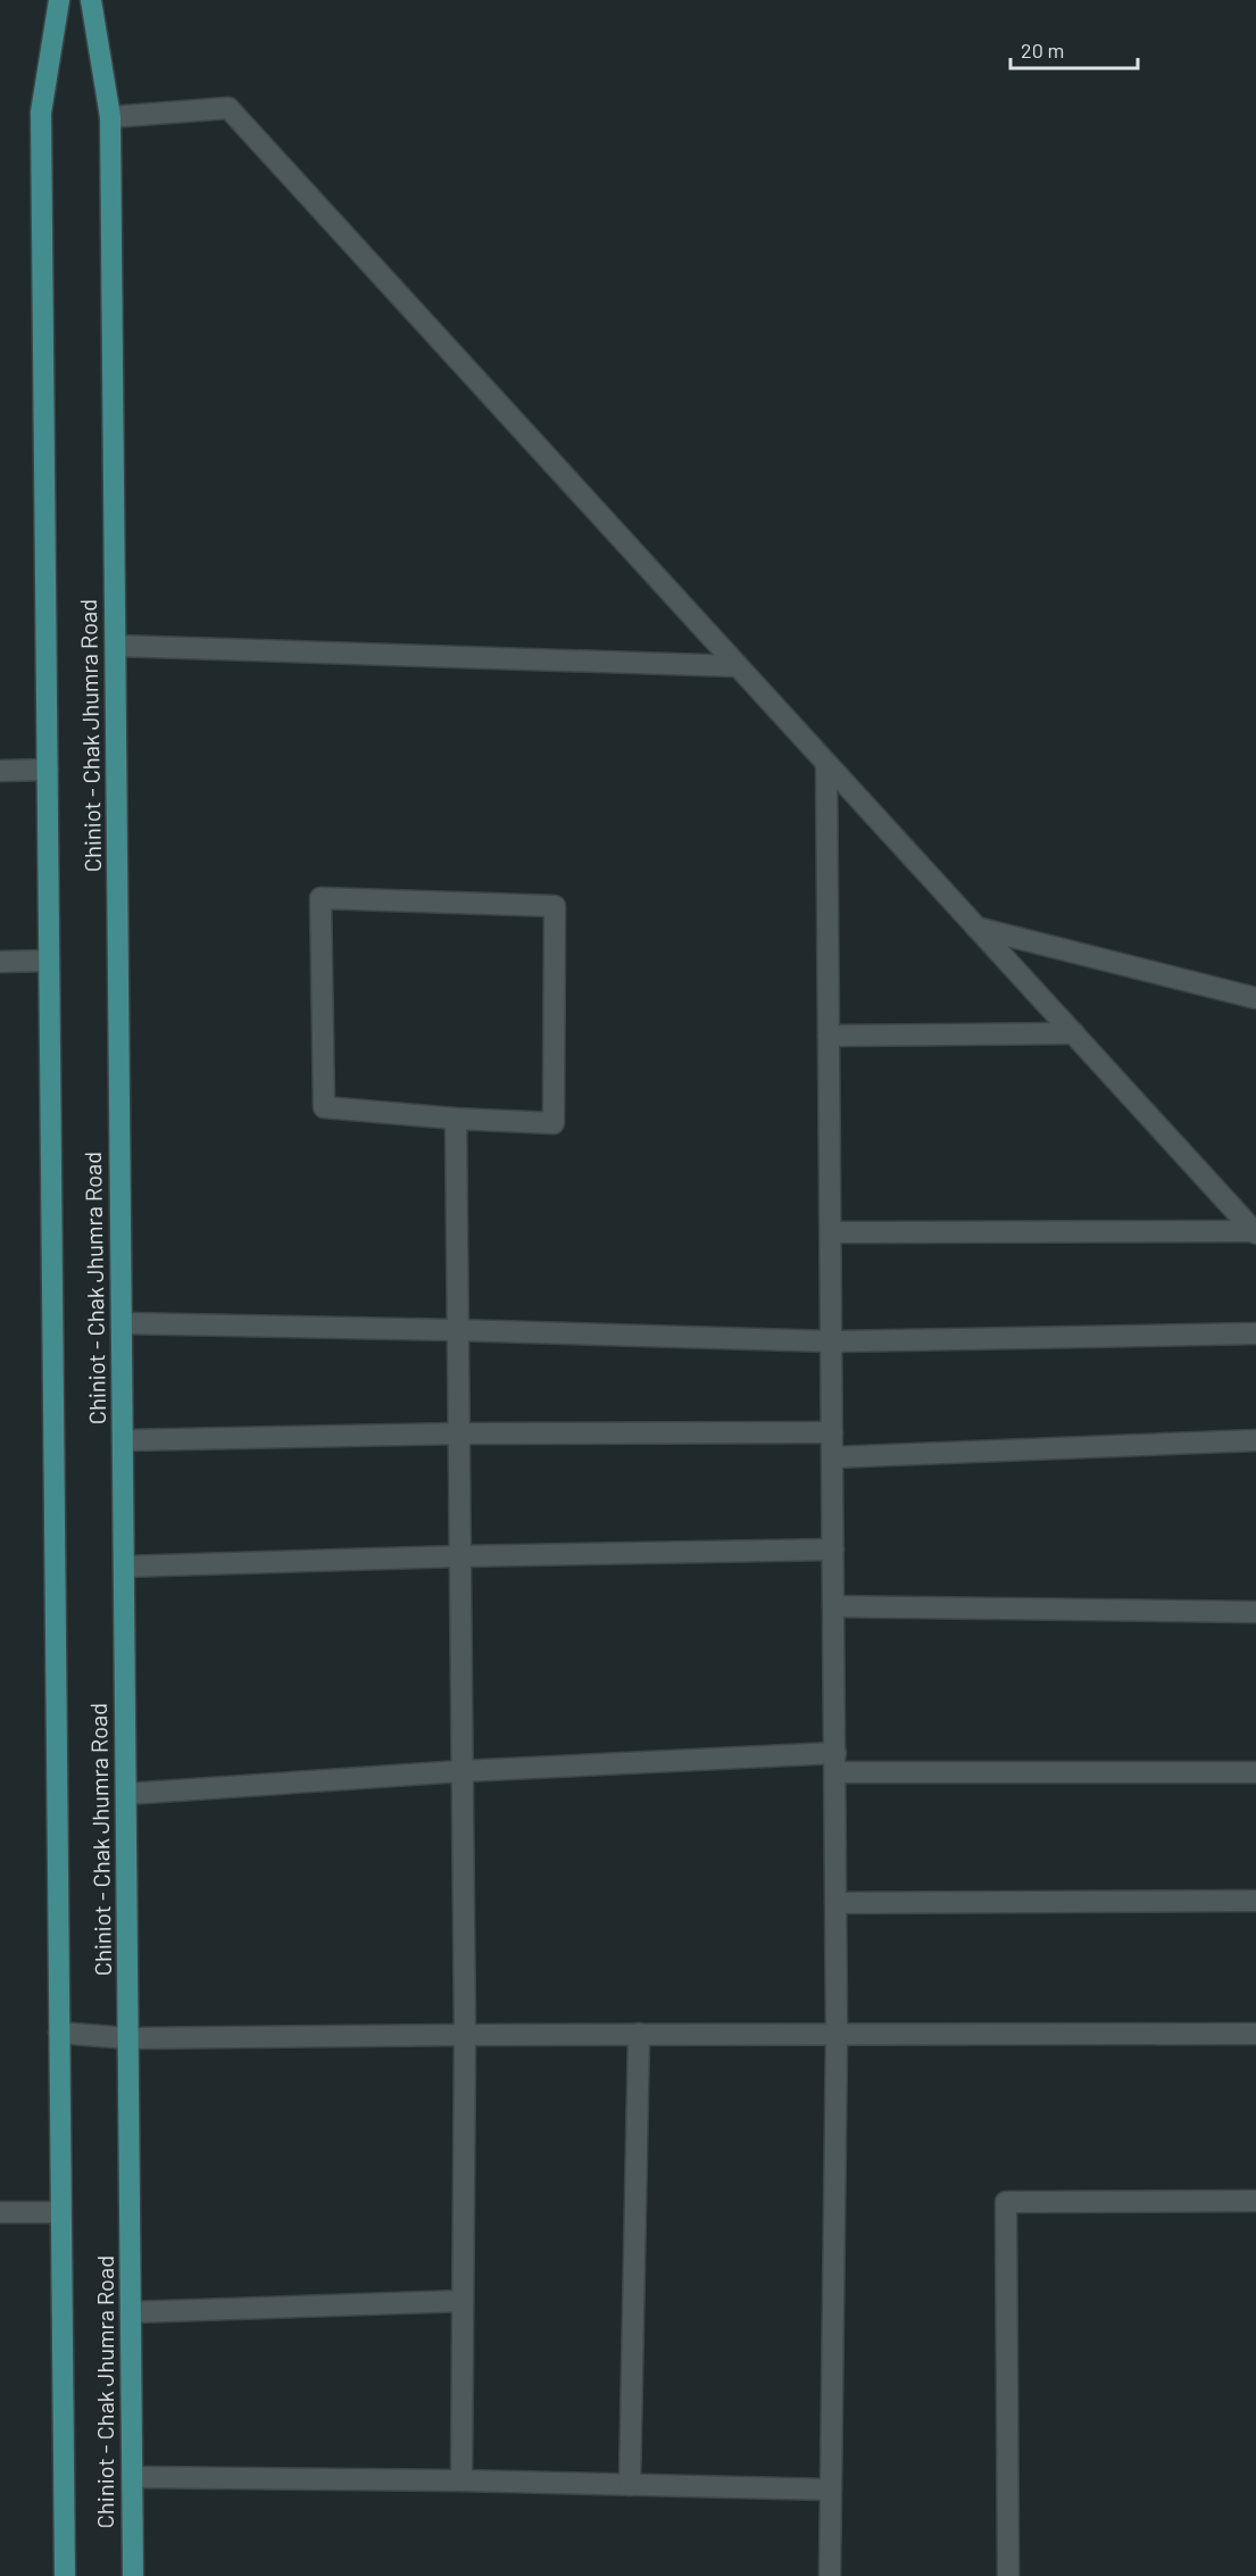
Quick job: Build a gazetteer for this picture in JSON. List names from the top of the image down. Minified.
{"streets":{"main road":["Chiniot - Chak Jhumra Road"]},"scale_bar":"20 m"}
